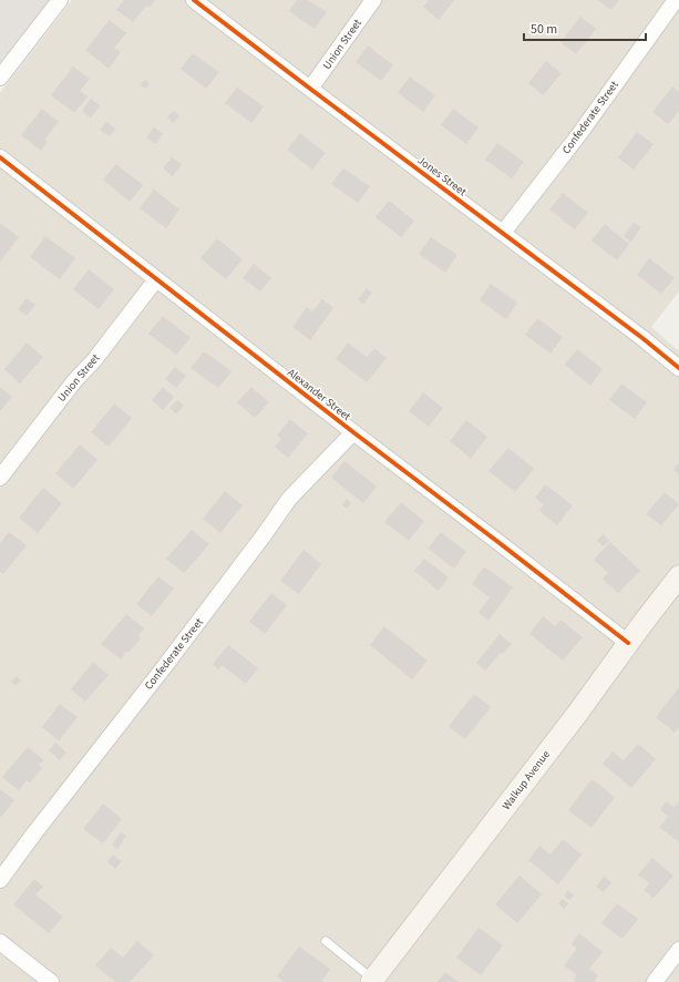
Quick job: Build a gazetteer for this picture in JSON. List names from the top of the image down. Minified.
{"streets":{"street":["Union Street","Confederate Street","Jones Street","Alexander Street","Walkup Avenue"]},"crossings":[["Union Street","Jones Street"],["Union Street","Alexander Street"],["Confederate Street","Jones Street"],["Confederate Street","Alexander Street"],["Alexander Street","Walkup Avenue"]],"scale_bar":"50 m"}
